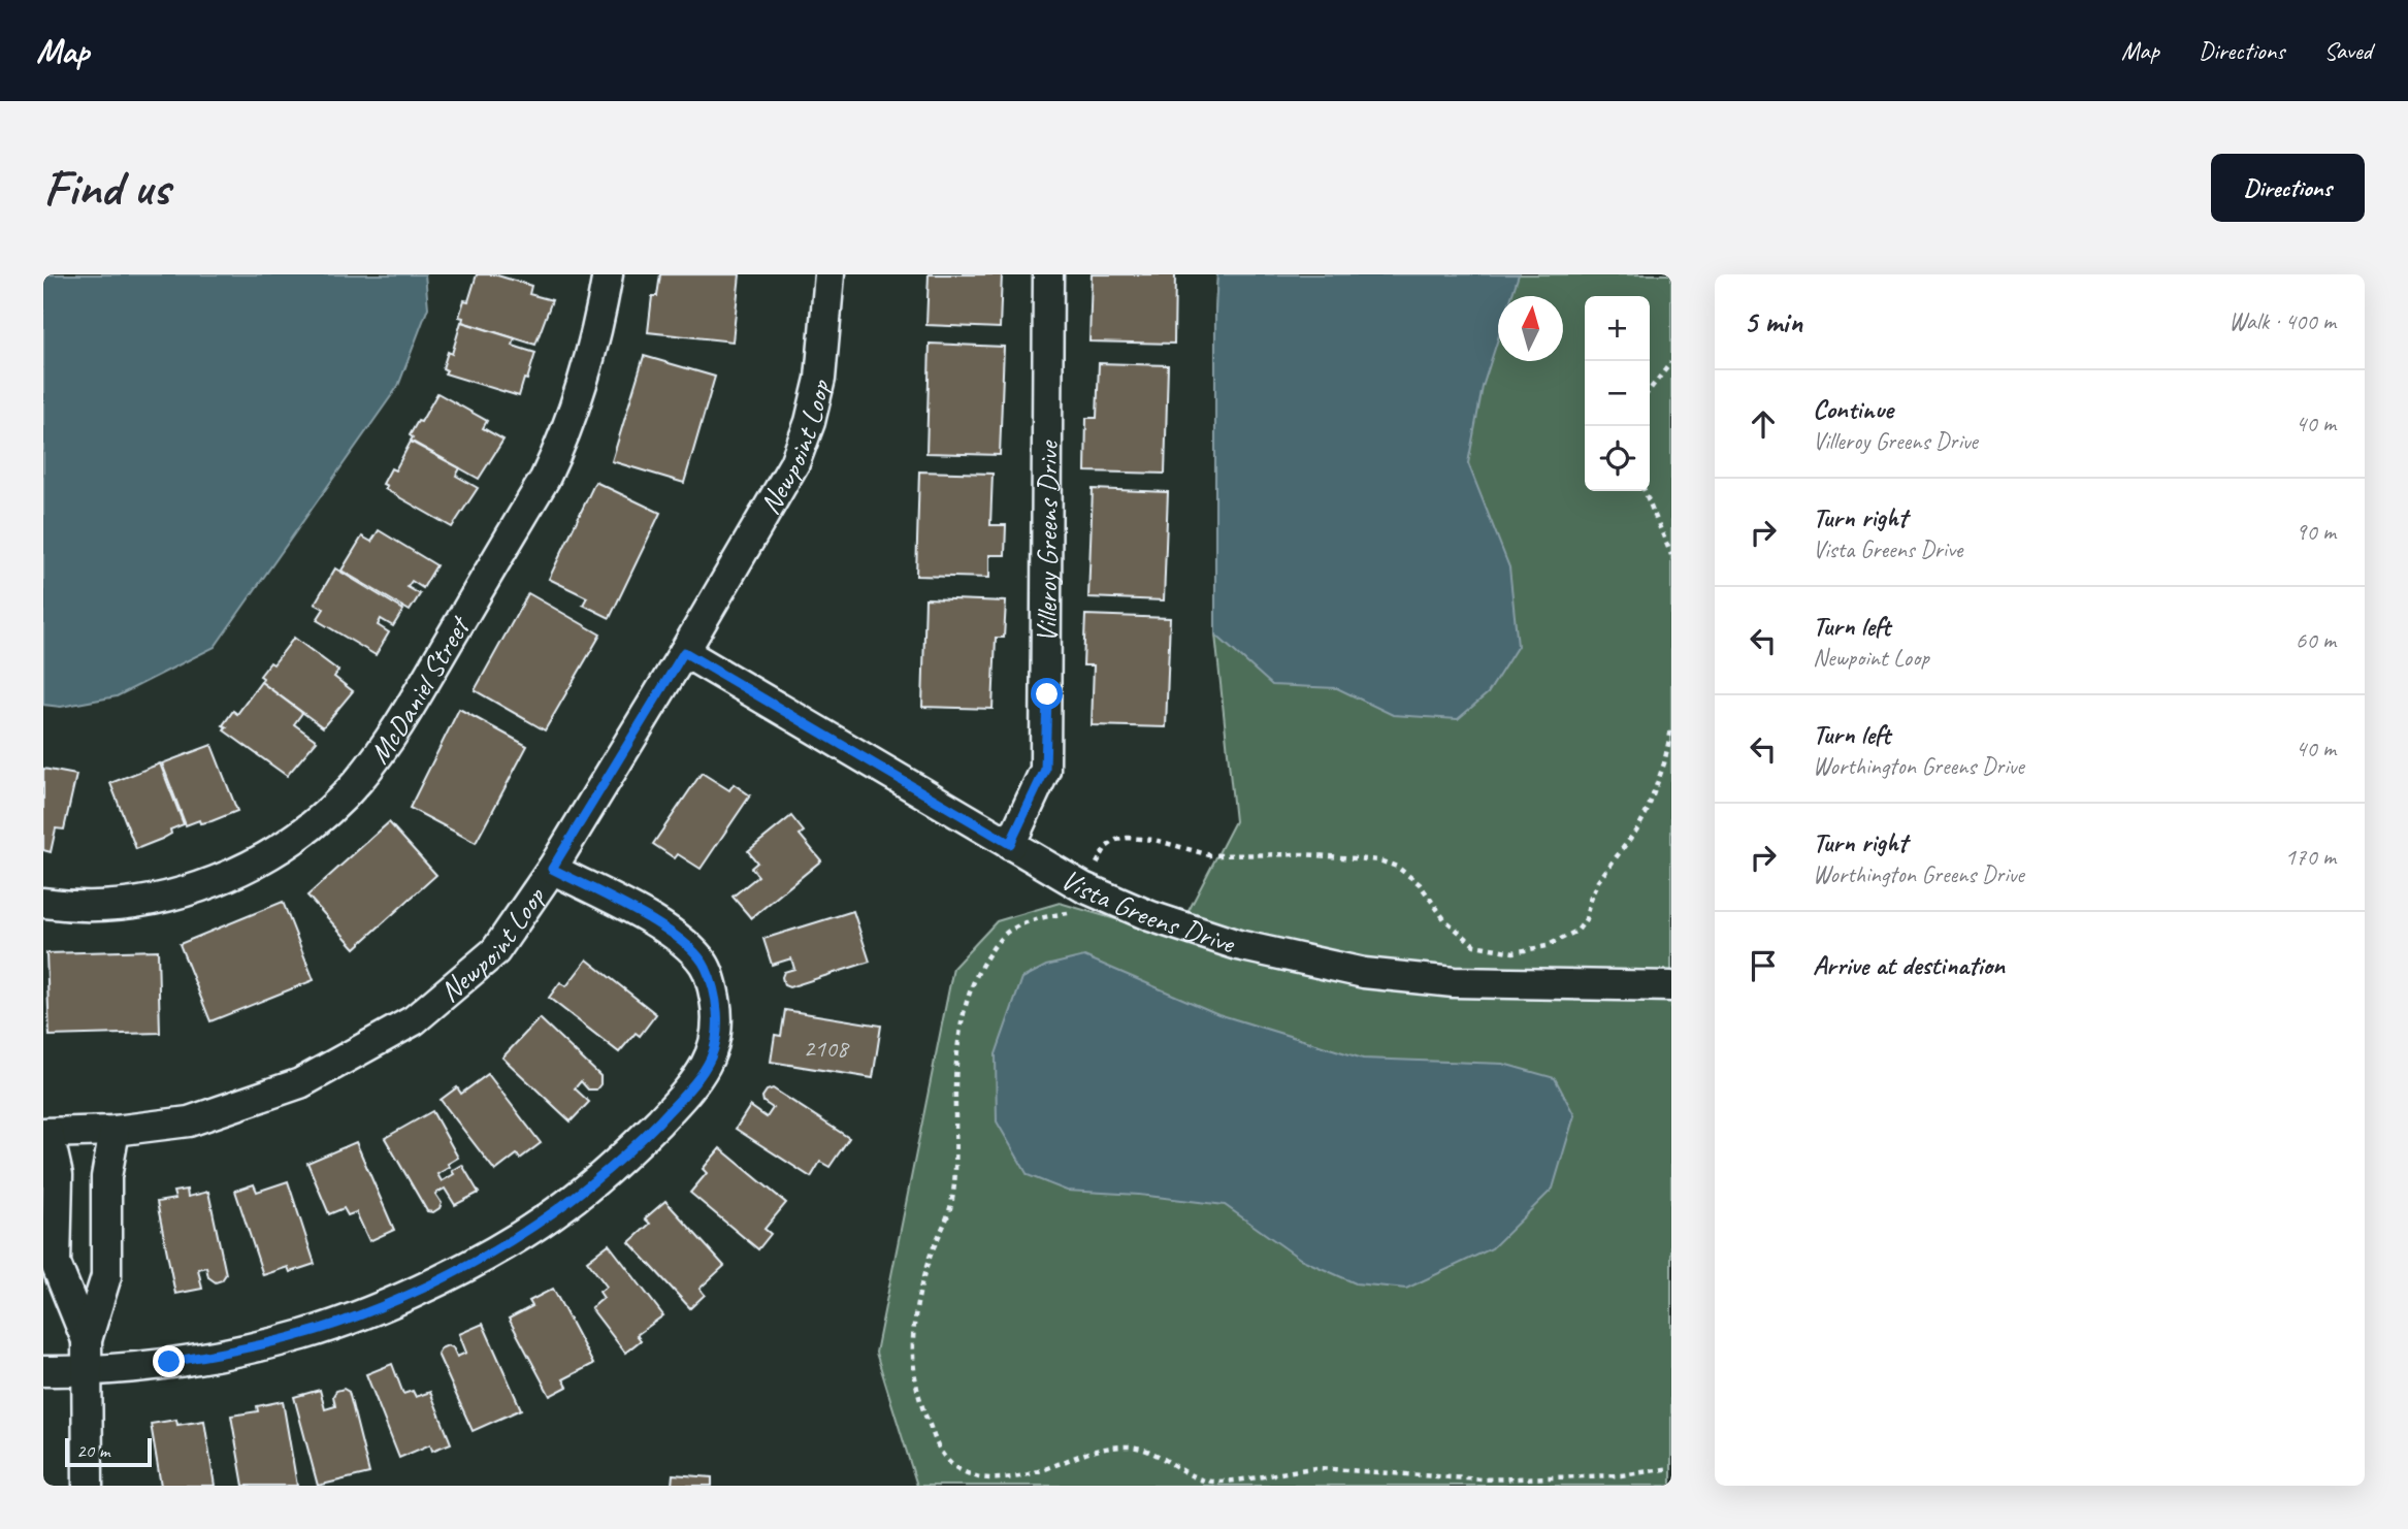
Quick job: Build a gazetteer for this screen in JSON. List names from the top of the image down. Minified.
{"streets":{"street":["Newpoint Loop","Villeroy Greens Drive","McDaniel Street","Vista Greens Drive"]},"crossings":[["Newpoint Loop","Vista Greens Drive"],["Villeroy Greens Drive","Vista Greens Drive"]],"house_numbers":["2108"],"scale_bar":"20 m","north":"top","page":{"header":"Map","nav":["Map","Directions","Saved"],"buttons":"Directions","title":"Find us","heading":["5 min","Walk · 400 m"],"map_buttons":["+","−"],"list":[["Continue","Villeroy Greens Drive","40 m"],["Turn right","Vista Greens Drive","90 m"],["Turn left","Newpoint Loop","60 m"],["Turn left","Worthington Greens Drive","40 m"],["Turn right","Worthington Greens Drive","170 m"],"Arrive at destination"],"scale":"20 m"}}
